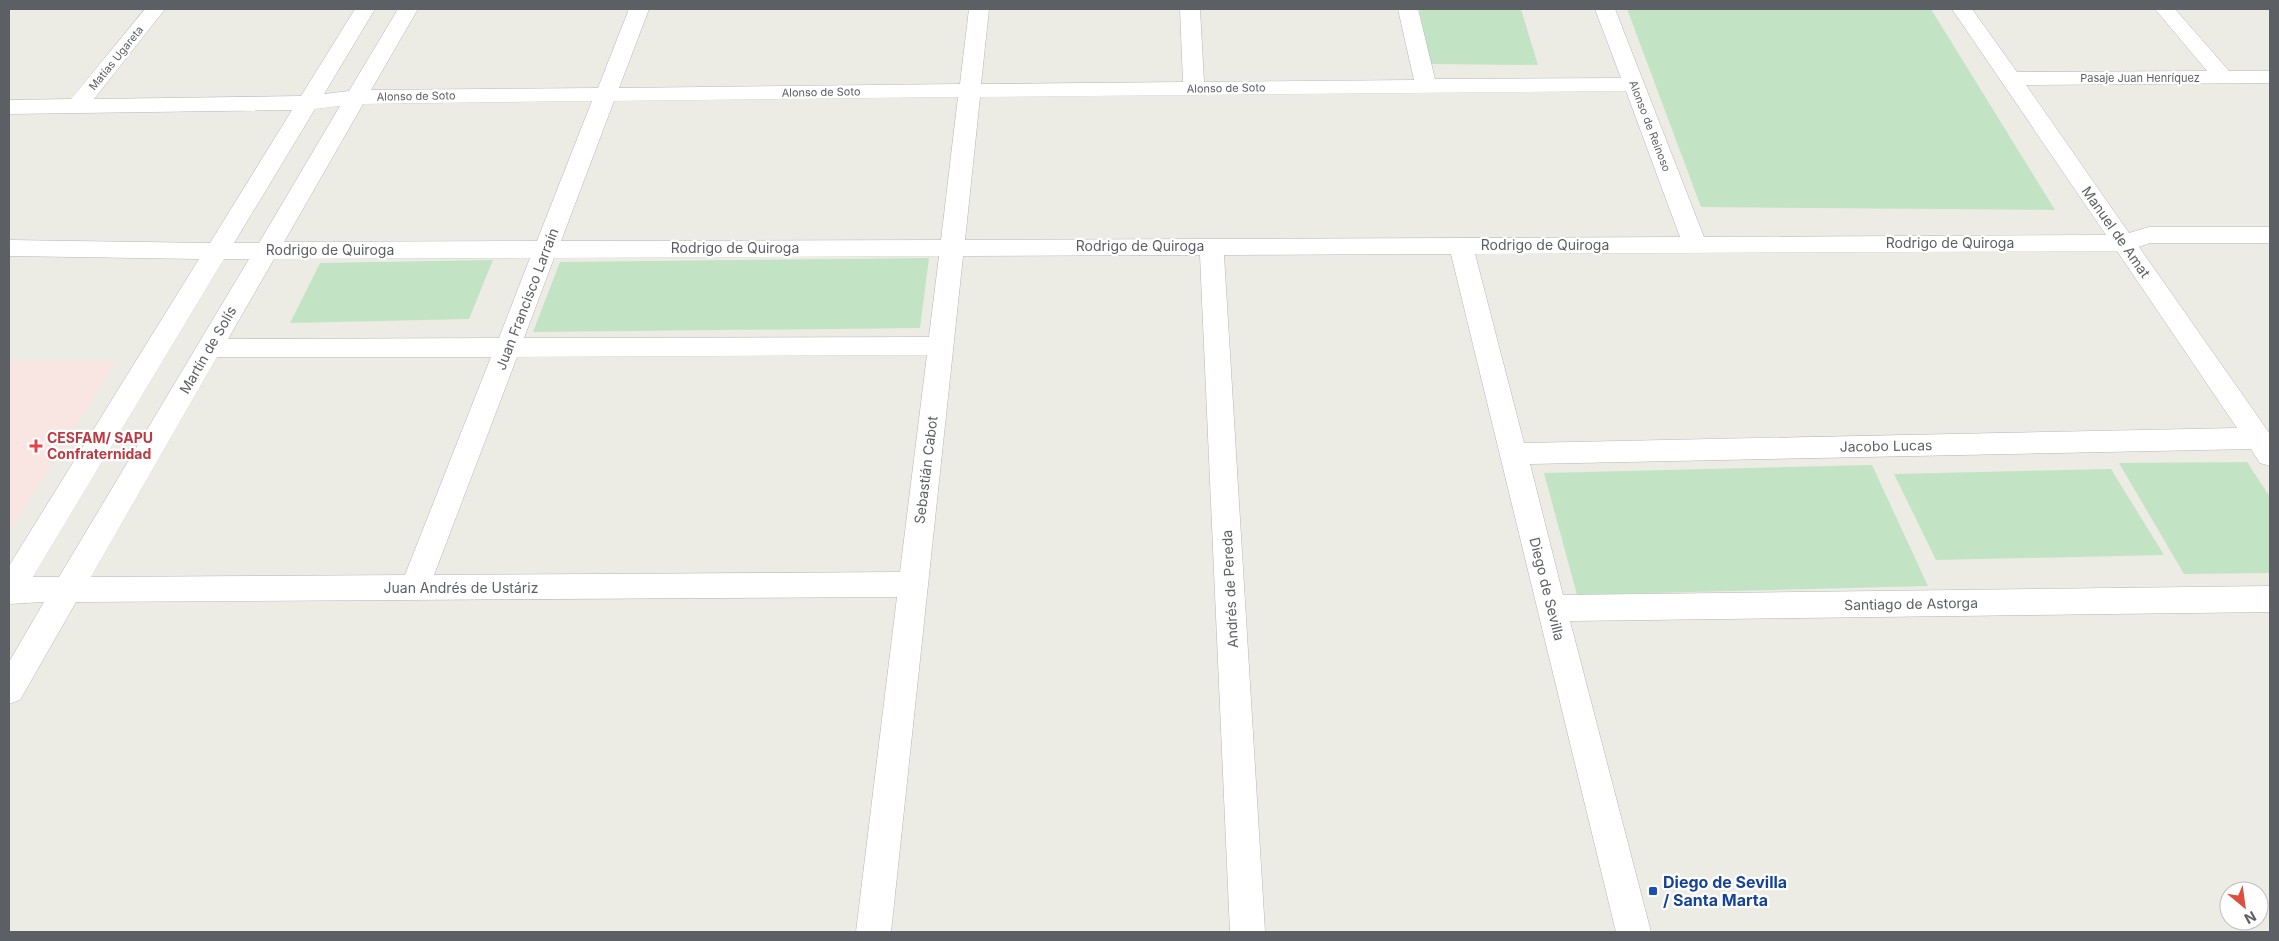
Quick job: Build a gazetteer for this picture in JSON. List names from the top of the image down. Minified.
{"streets":{"street":["Matías Ugareta","Pasaje Juan Henríquez","Alonso de Soto","Alonso de Reinoso","Manuel de Amat","Rodrigo de Quiroga","Juan Francisco Larraín","Martín de Solís","Jacobo Lucas","Sebastián Cabot","Juan Andrés de Ustáriz","Andrés de Pereda","Diego de Sevilla","Santiago de Astorga"]},"crossings":[["Matías Ugareta","Alonso de Soto"],["Pasaje Juan Henríquez","Manuel de Amat"],["Alonso de Soto","Alonso de Reinoso"],["Alonso de Soto","Juan Francisco Larraín"],["Alonso de Soto","Martín de Solís"],["Alonso de Soto","Sebastián Cabot"],["Alonso de Reinoso","Rodrigo de Quiroga"],["Manuel de Amat","Rodrigo de Quiroga"],["Manuel de Amat","Jacobo Lucas"],["Rodrigo de Quiroga","Juan Francisco Larraín"],["Rodrigo de Quiroga","Martín de Solís"],["Rodrigo de Quiroga","Sebastián Cabot"],["Rodrigo de Quiroga","Andrés de Pereda"],["Rodrigo de Quiroga","Diego de Sevilla"],["Juan Francisco Larraín","Juan Andrés de Ustáriz"],["Martín de Solís","Juan Andrés de Ustáriz"],["Jacobo Lucas","Diego de Sevilla"],["Sebastián Cabot","Juan Andrés de Ustáriz"],["Diego de Sevilla","Santiago de Astorga"]],"places":{"health":["CESFAM/ SAPU Confraternidad"],"transit":["Diego de Sevilla / Santa Marta"]},"north":"bottom right"}
